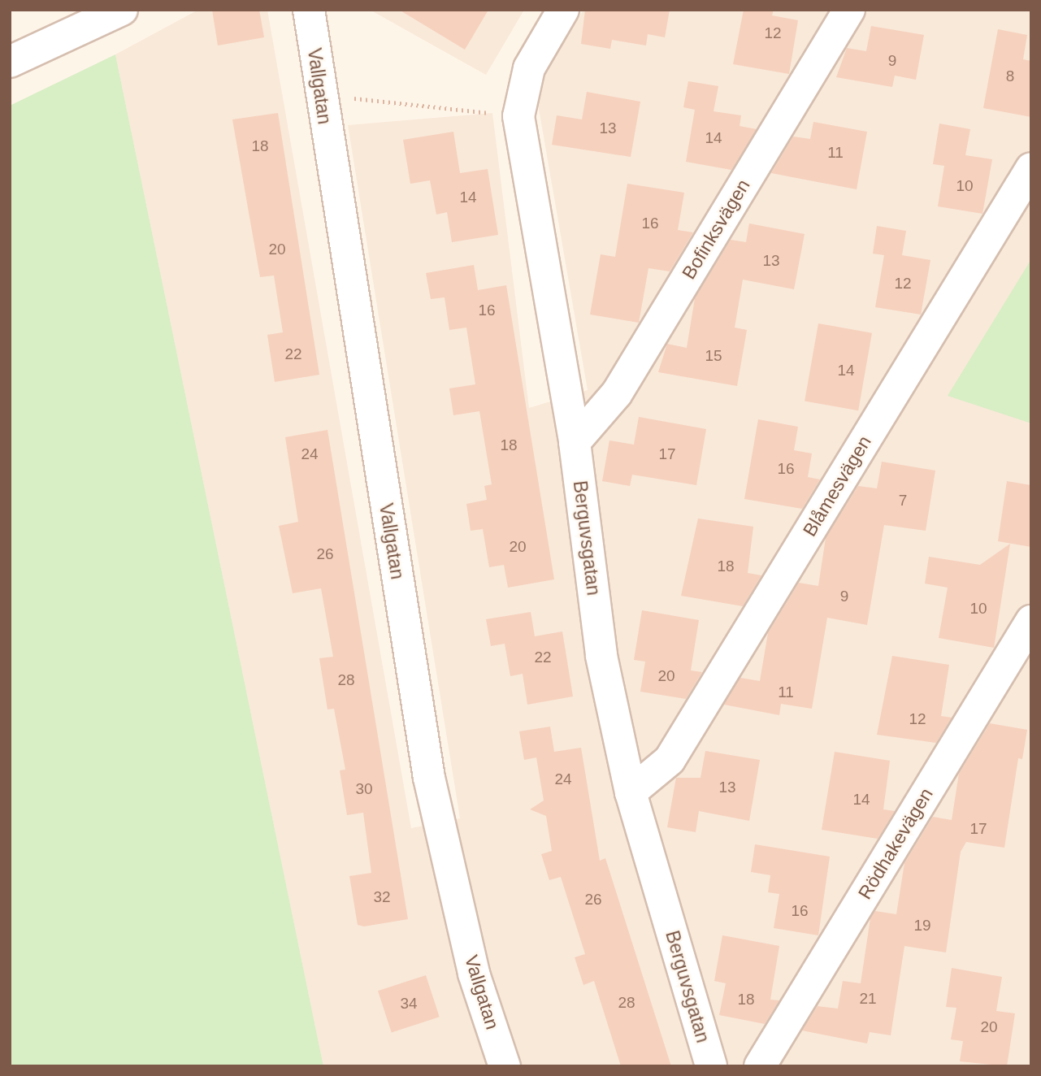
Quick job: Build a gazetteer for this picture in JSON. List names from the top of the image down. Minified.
{"streets":{"street":["Vallgatan","Bofinksvägen","Blåmesvägen","Berguvsgatan","Rödhakevägen"]},"crossings":[["Bofinksvägen","Berguvsgatan"],["Blåmesvägen","Berguvsgatan"]],"house_numbers":["12","9","8","13","14","18","11","10","14","16","20","13","12","16","22","15","14","18","24","17","16","7","20","26","18","9","10","22","20","28","11","12","24","13","30","14","17","32","26","16","19","21","18","28","34","20"]}
